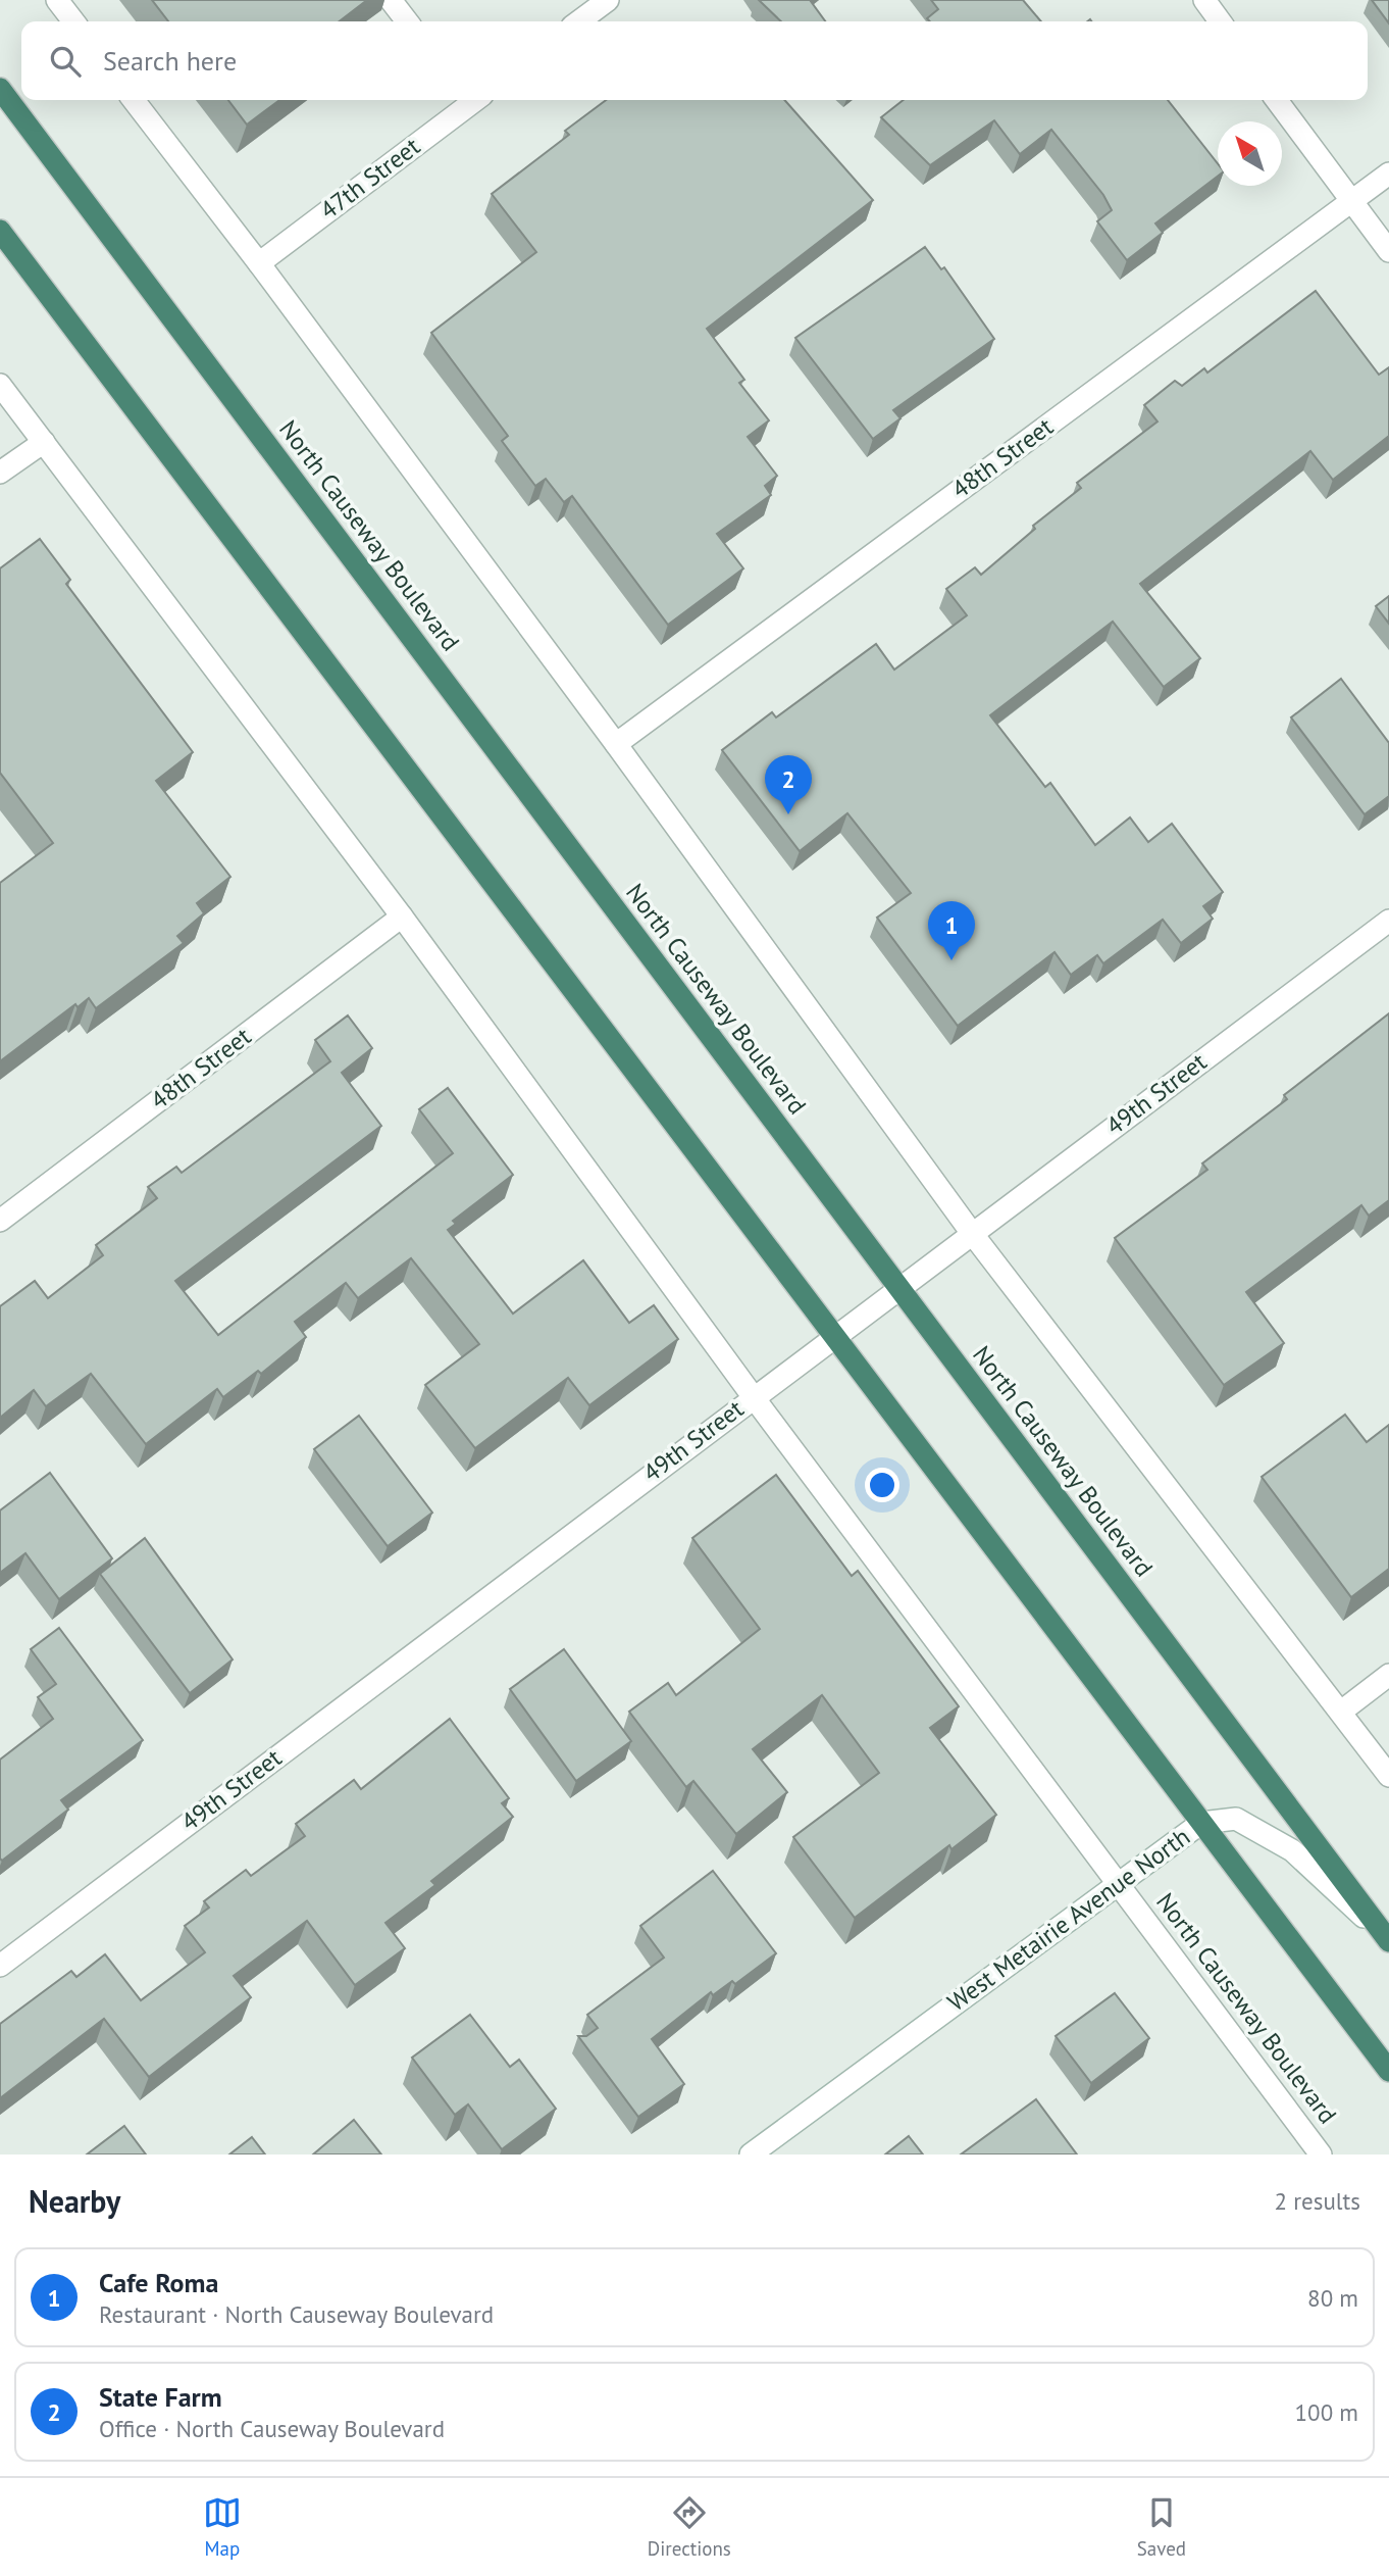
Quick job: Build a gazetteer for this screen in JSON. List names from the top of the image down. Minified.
{"streets":{"highway":["North Causeway Boulevard"],"street":["47th Street","48th Street","49th Street","West Metairie Avenue North"]},"crossings":[["48th Street","North Causeway Boulevard"],["North Causeway Boulevard","49th Street"],["North Causeway Boulevard","West Metairie Avenue North"]],"north":"top left","page":{"search":"Search here","pins":["2","1"],"heading":["Nearby","2 results"],"list":[{"mark":"1","name":"Cafe Roma","note":"Restaurant · North Causeway Boulevard","value":"80 m"},{"mark":"2","name":"State Farm","note":"Office · North Causeway Boulevard","value":"100 m"}],"nav":["Map","Directions","Saved"]}}
